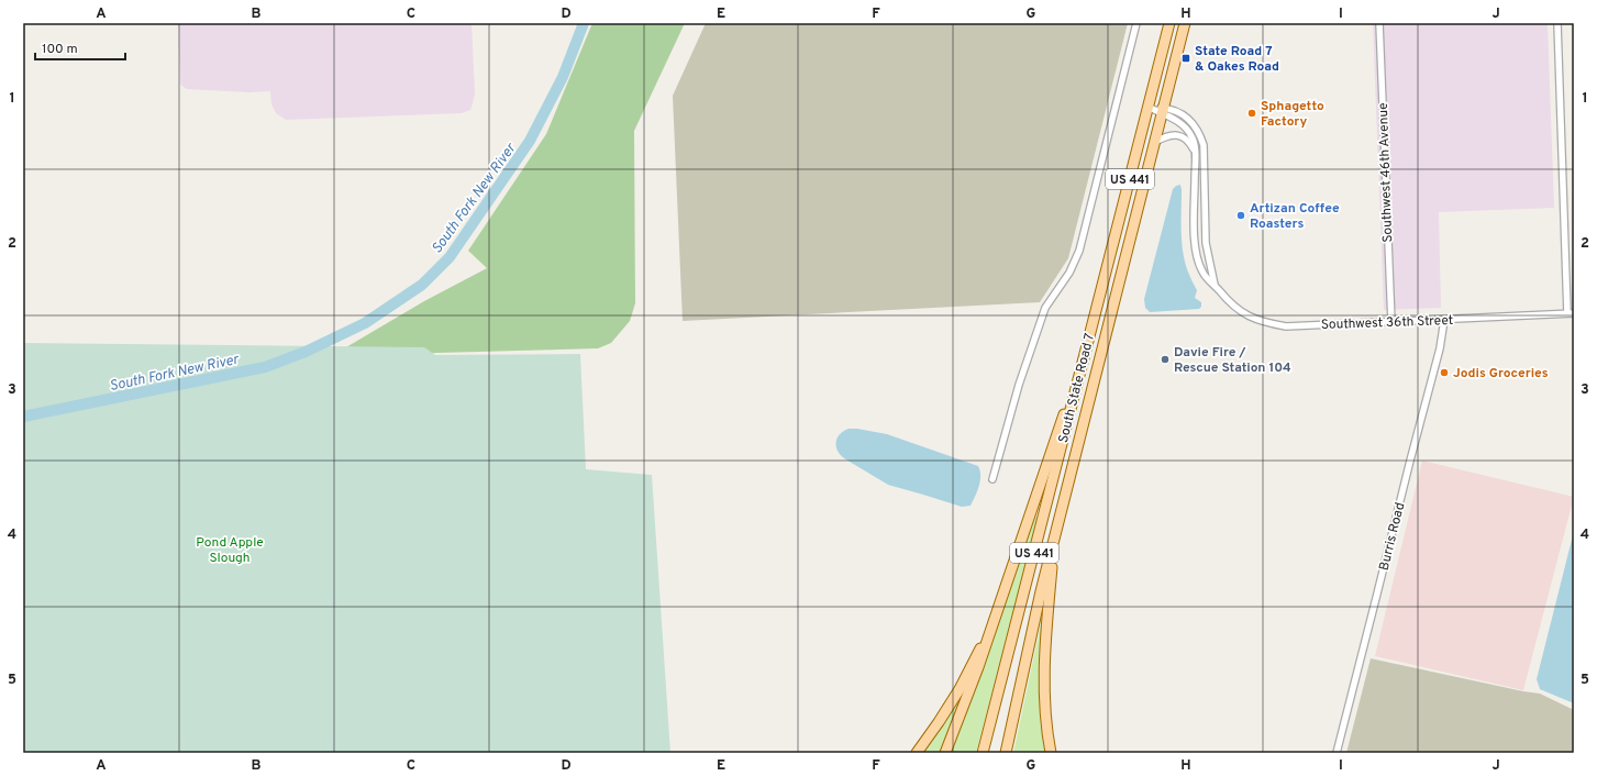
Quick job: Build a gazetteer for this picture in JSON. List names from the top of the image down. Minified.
{"streets":{"main road":["US 441","South State Road 7"],"street":["Southwest 46th Avenue","Southwest 36th Street","Burris Road"]},"crossings":[["Southwest 46th Avenue","Southwest 36th Street"],["Southwest 36th Street","South State Road 7"],["Southwest 36th Street","Burris Road"]],"water":["South Fork New River"],"parks":["Pond Apple Slough"],"places":{"transit":["State Road 7 & Oakes Road"],"other":["Sphagetto Factory","Artizan Coffee Roasters","Davie Fire / Rescue Station 104","Jodis Groceries"]},"scale_bar":"100 m","grid":{"columns":["A","B","C","D","E","F","G","H","I","J"],"rows":["1","2","3","4","5"]}}
